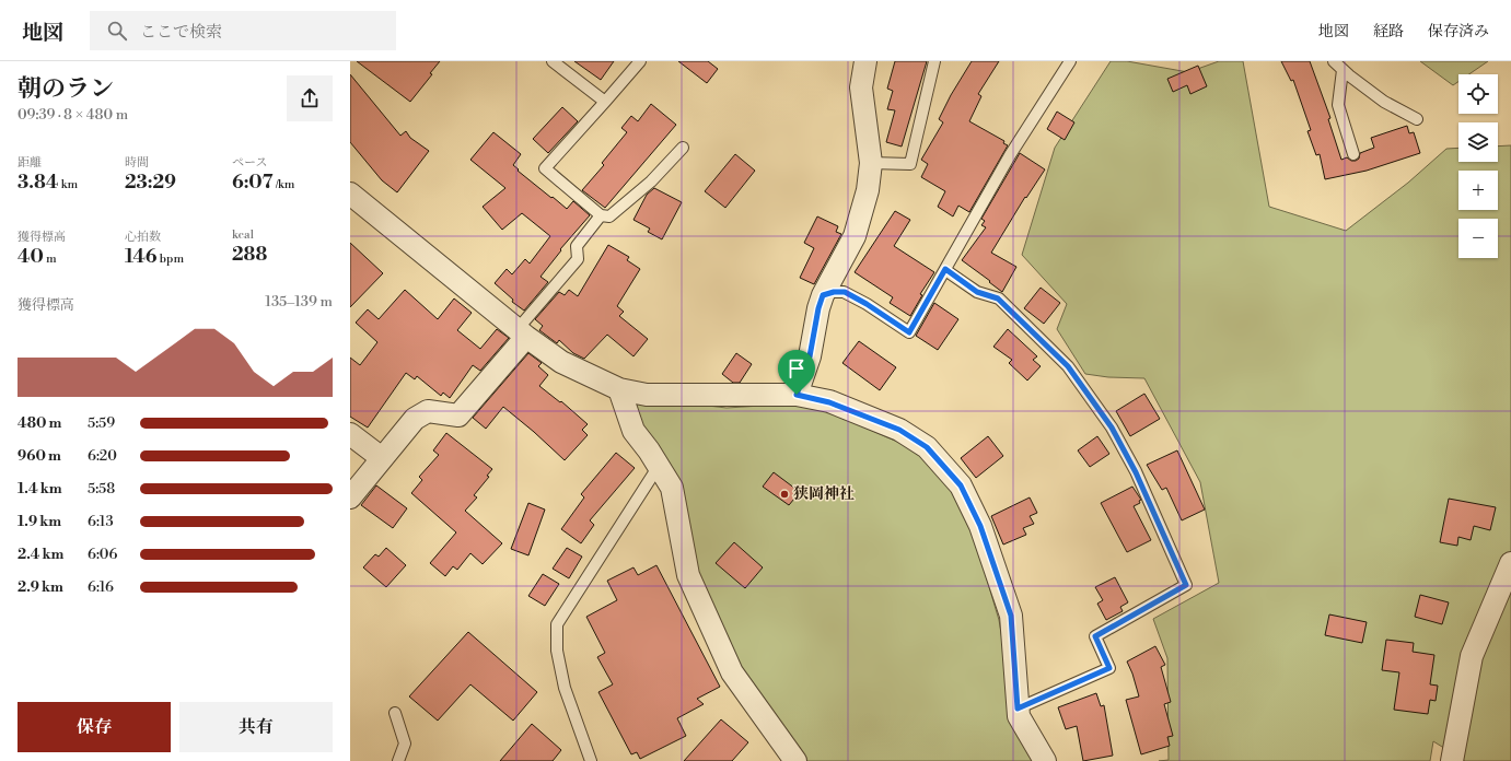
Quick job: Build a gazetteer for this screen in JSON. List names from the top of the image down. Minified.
{"places":["狭岡神社"],"page":{"header":"地図","search":"ここで検索","nav":["地図","経路","保存済み"],"heading":["朝のラン","09:39 · 8 × 480 m"],"map_buttons":["+","−"],"stats":[["距離","3.84 km"],["時間","23:29"],["ペース","6:07 /km"],["獲得標高","40 m"],["心拍数","146 bpm"],["kcal","288"]],"chart":["獲得標高","135–139 m"],"list":[{"name":"480 m","note":"5:59"},{"name":"960 m","note":"6:20"},{"name":"1.4 km","note":"5:58"},{"name":"1.9 km","note":"6:13"},{"name":"2.4 km","note":"6:06"},{"name":"2.9 km","note":"6:16"}],"buttons":["保存","共有"]}}
